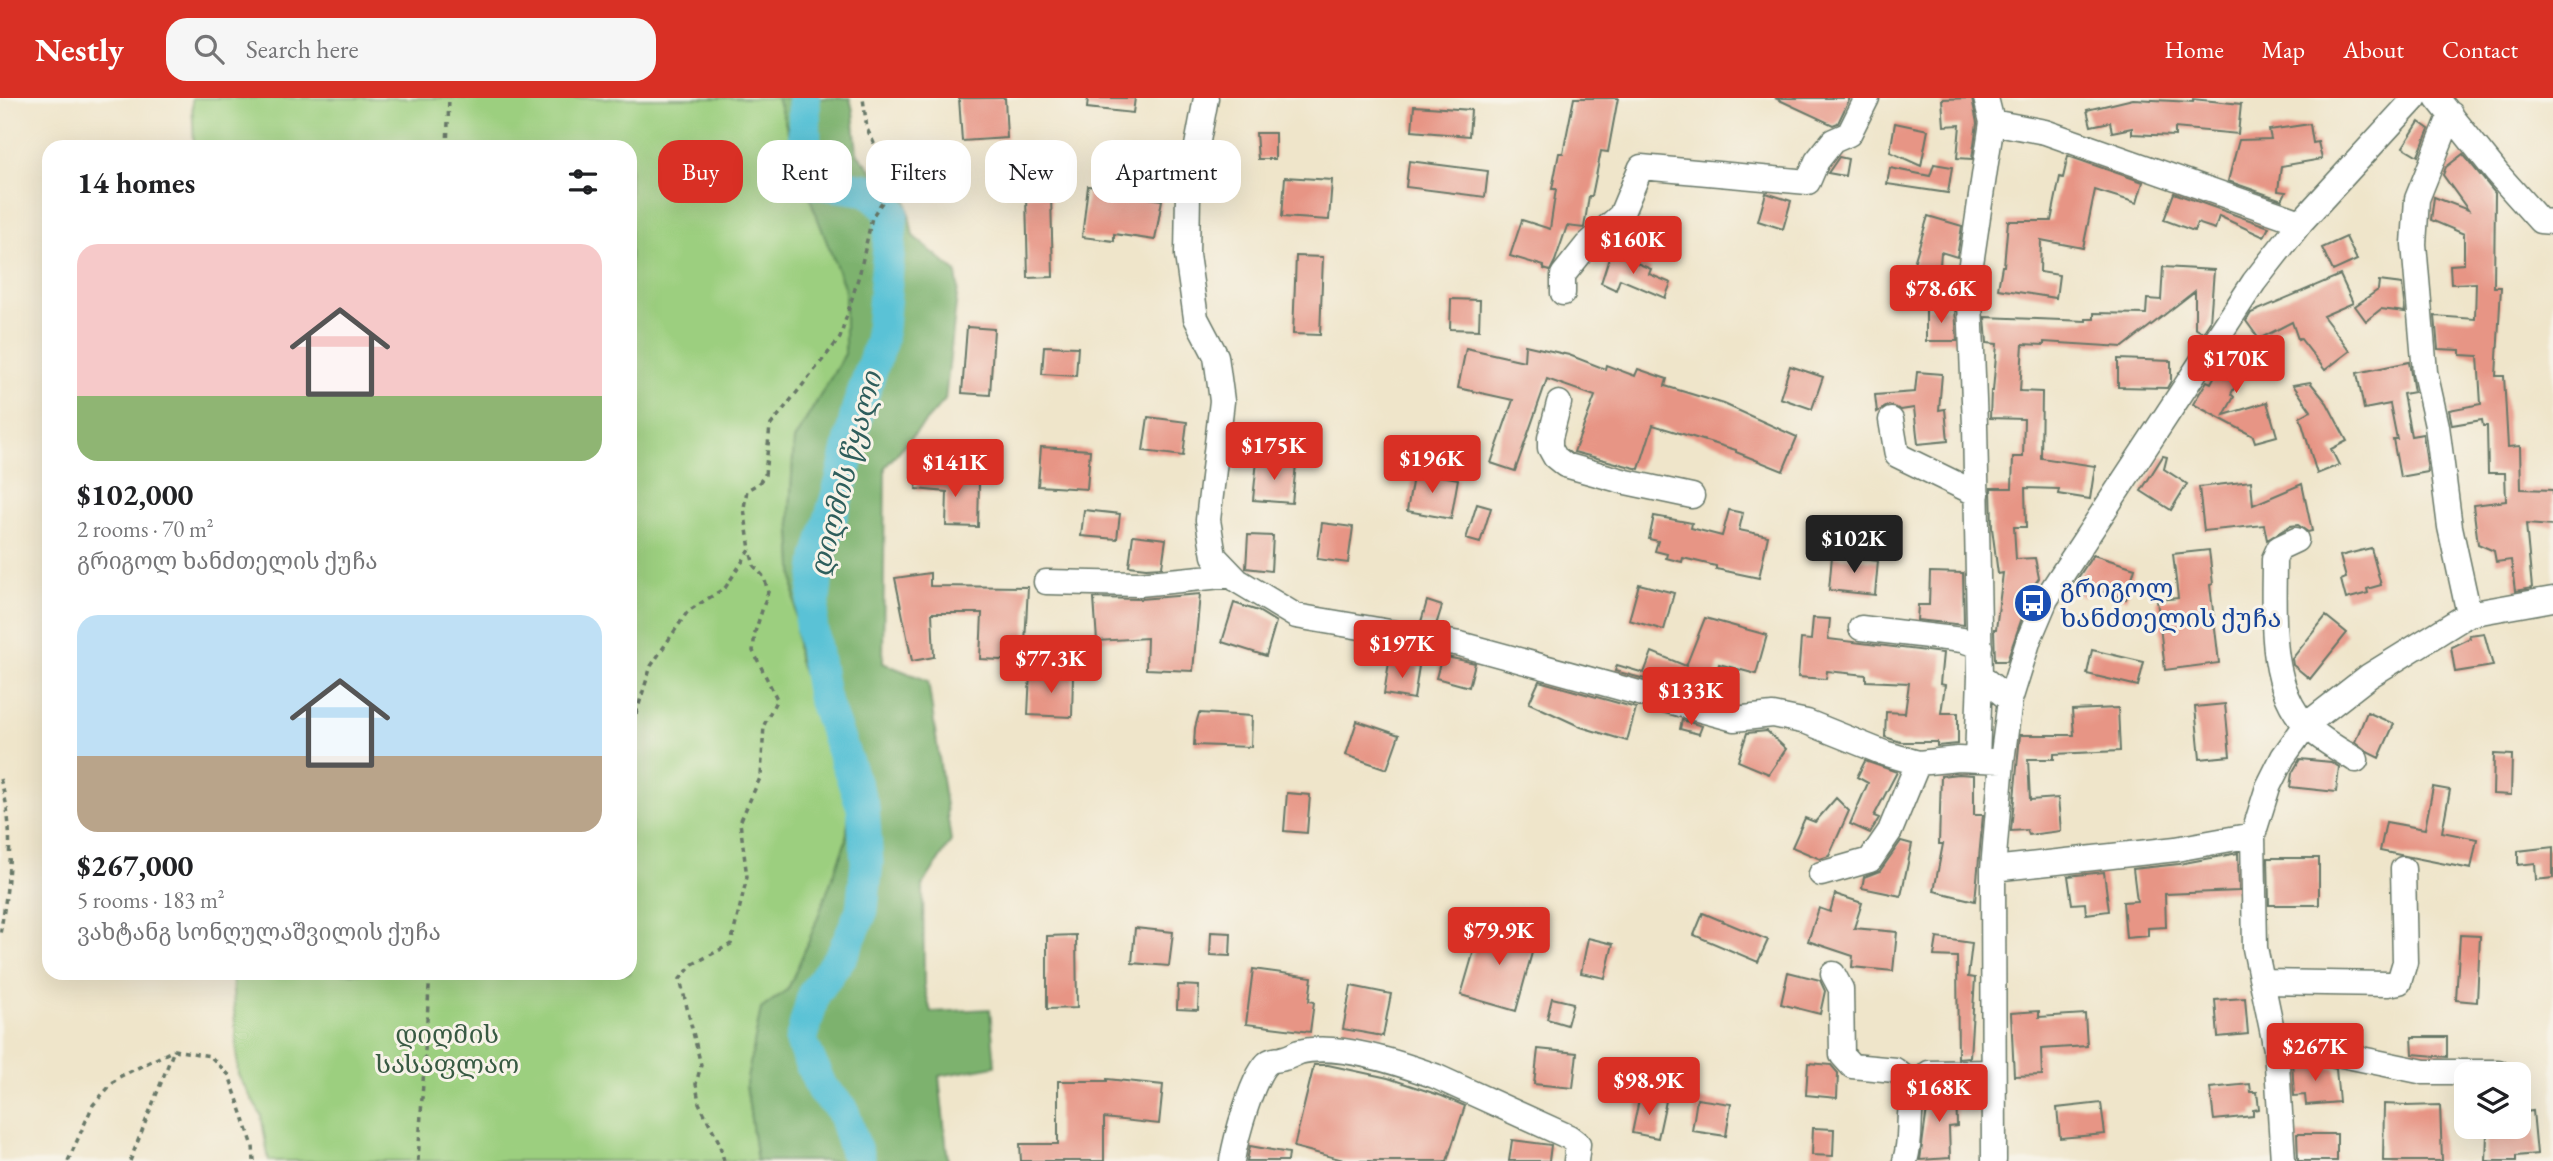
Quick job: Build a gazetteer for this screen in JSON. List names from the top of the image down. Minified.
{"water":["დიღმის წყალი"],"parks":["დიღმის სასაფლაო"],"places":{"bus stop":["გრიგოლ ხანძთელის ქუჩა"]},"page":{"header":"Nestly","search":"Search here","nav":["Home","Map","About","Contact"],"chip":["Buy","Rent","Filters","New","Apartment"],"heading":"14 homes","price":["$160K","$78.6K","$170K","$175K","$196K","$141K","$102K","$197K","$77.3K","$133K","$79.9K","$267K","$98.9K","$168K"],"list":[{"name":"$102,000","note":"2 rooms · 70 m² · გრიგოლ ხანძთელის ქუჩა"},{"name":"$267,000","note":"5 rooms · 183 m² · ვახტანგ სონღულაშვილის ქუჩა"}]}}
